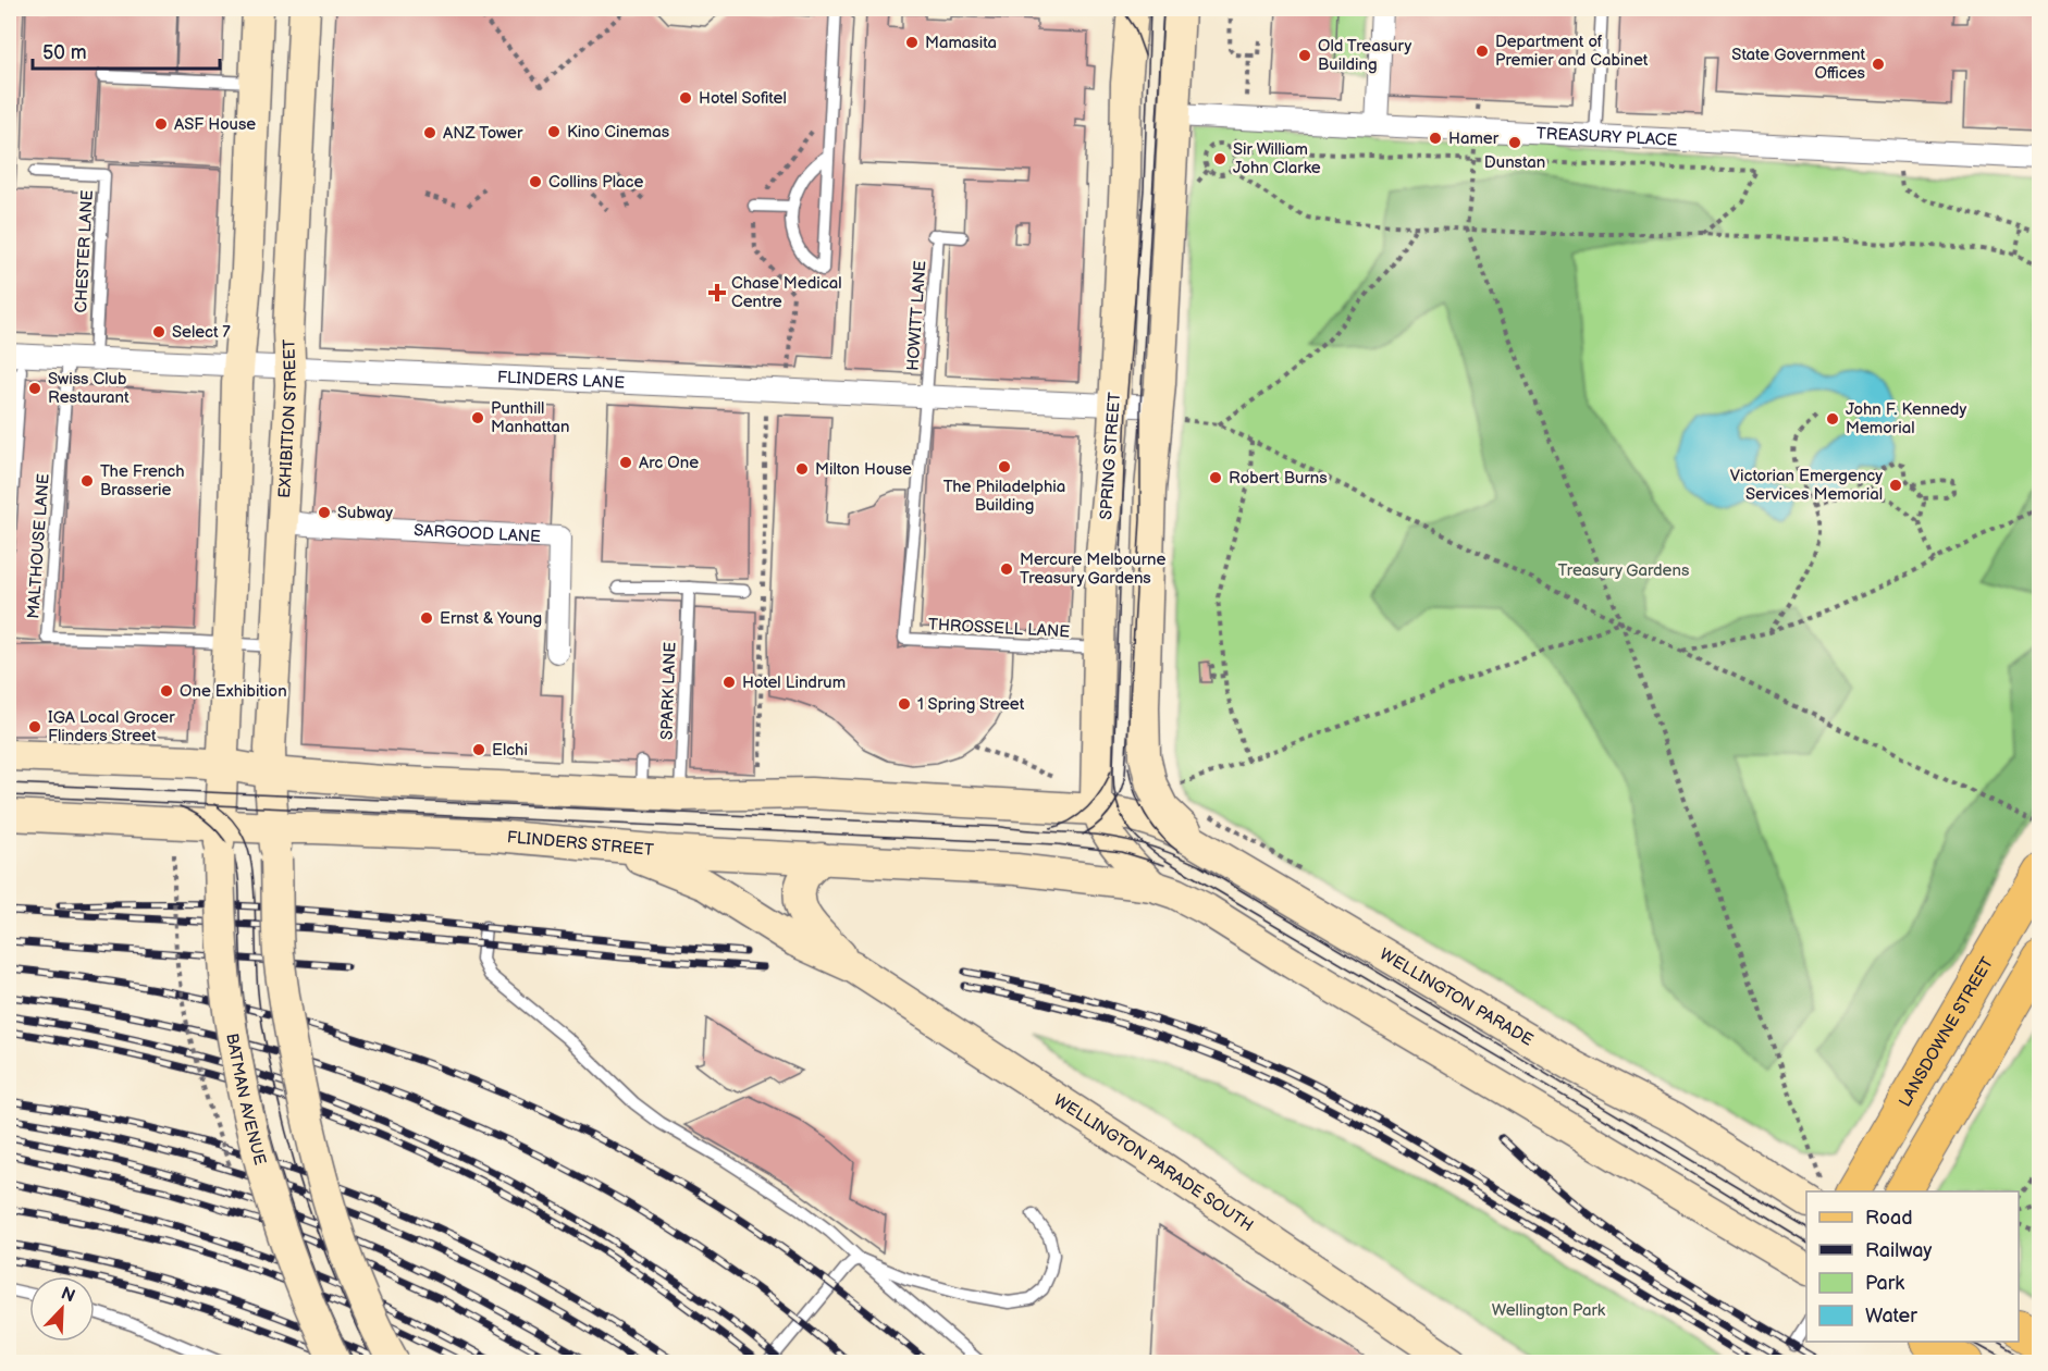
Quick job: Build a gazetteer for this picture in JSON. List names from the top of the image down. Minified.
{"streets":{"main road":["LANSDOWNE STREET"],"street":["TREASURY PLACE","FLINDERS LANE","EXHIBITION STREET","SPRING STREET","SARGOOD LANE","FLINDERS STREET","WELLINGTON PARADE","BATMAN AVENUE","WELLINGTON PARADE SOUTH"],"lane":["CHESTER LANE","HOWITT LANE","MALTHOUSE LANE","THROSSELL LANE","SPARK LANE"]},"crossings":[["CHESTER LANE","FLINDERS LANE"],["HOWITT LANE","FLINDERS LANE"],["HOWITT LANE","THROSSELL LANE"],["FLINDERS LANE","EXHIBITION STREET"],["FLINDERS LANE","SPRING STREET"],["FLINDERS LANE","MALTHOUSE LANE"],["FLINDERS LANE","THROSSELL LANE"],["EXHIBITION STREET","SARGOOD LANE"],["EXHIBITION STREET","FLINDERS STREET"],["SPRING STREET","THROSSELL LANE"],["SPRING STREET","FLINDERS STREET"],["SPRING STREET","WELLINGTON PARADE"],["FLINDERS STREET","BATMAN AVENUE"],["FLINDERS STREET","WELLINGTON PARADE SOUTH"]],"parks":["Treasury Gardens","Wellington Park"],"places":{"other":["Mamasita","Department of Premier and Cabinet","Old Treasury Building","State Government Offices","Hotel Sofitel","ASF House","Kino Cinemas","ANZ Tower","Hamer","Dunstan","Sir William John Clarke","Collins Place","Select 7","Swiss Club Restaurant","Punthill Manhattan","John F. Kennedy Memorial","Arc One","The Philadelphia Building","Milton House","Robert Burns","The French Brasserie","Victorian Emergency Services Memorial","Subway","Mercure Melbourne Treasury Gardens","Ernst & Young","Hotel Lindrum","One Exhibition","1 Spring Street","IGA Local Grocer Flinders Street","Elchi"],"health":["Chase Medical Centre"]},"legend":["Road","Railway","Park","Water"],"scale_bar":"50 m","north":"top right"}
